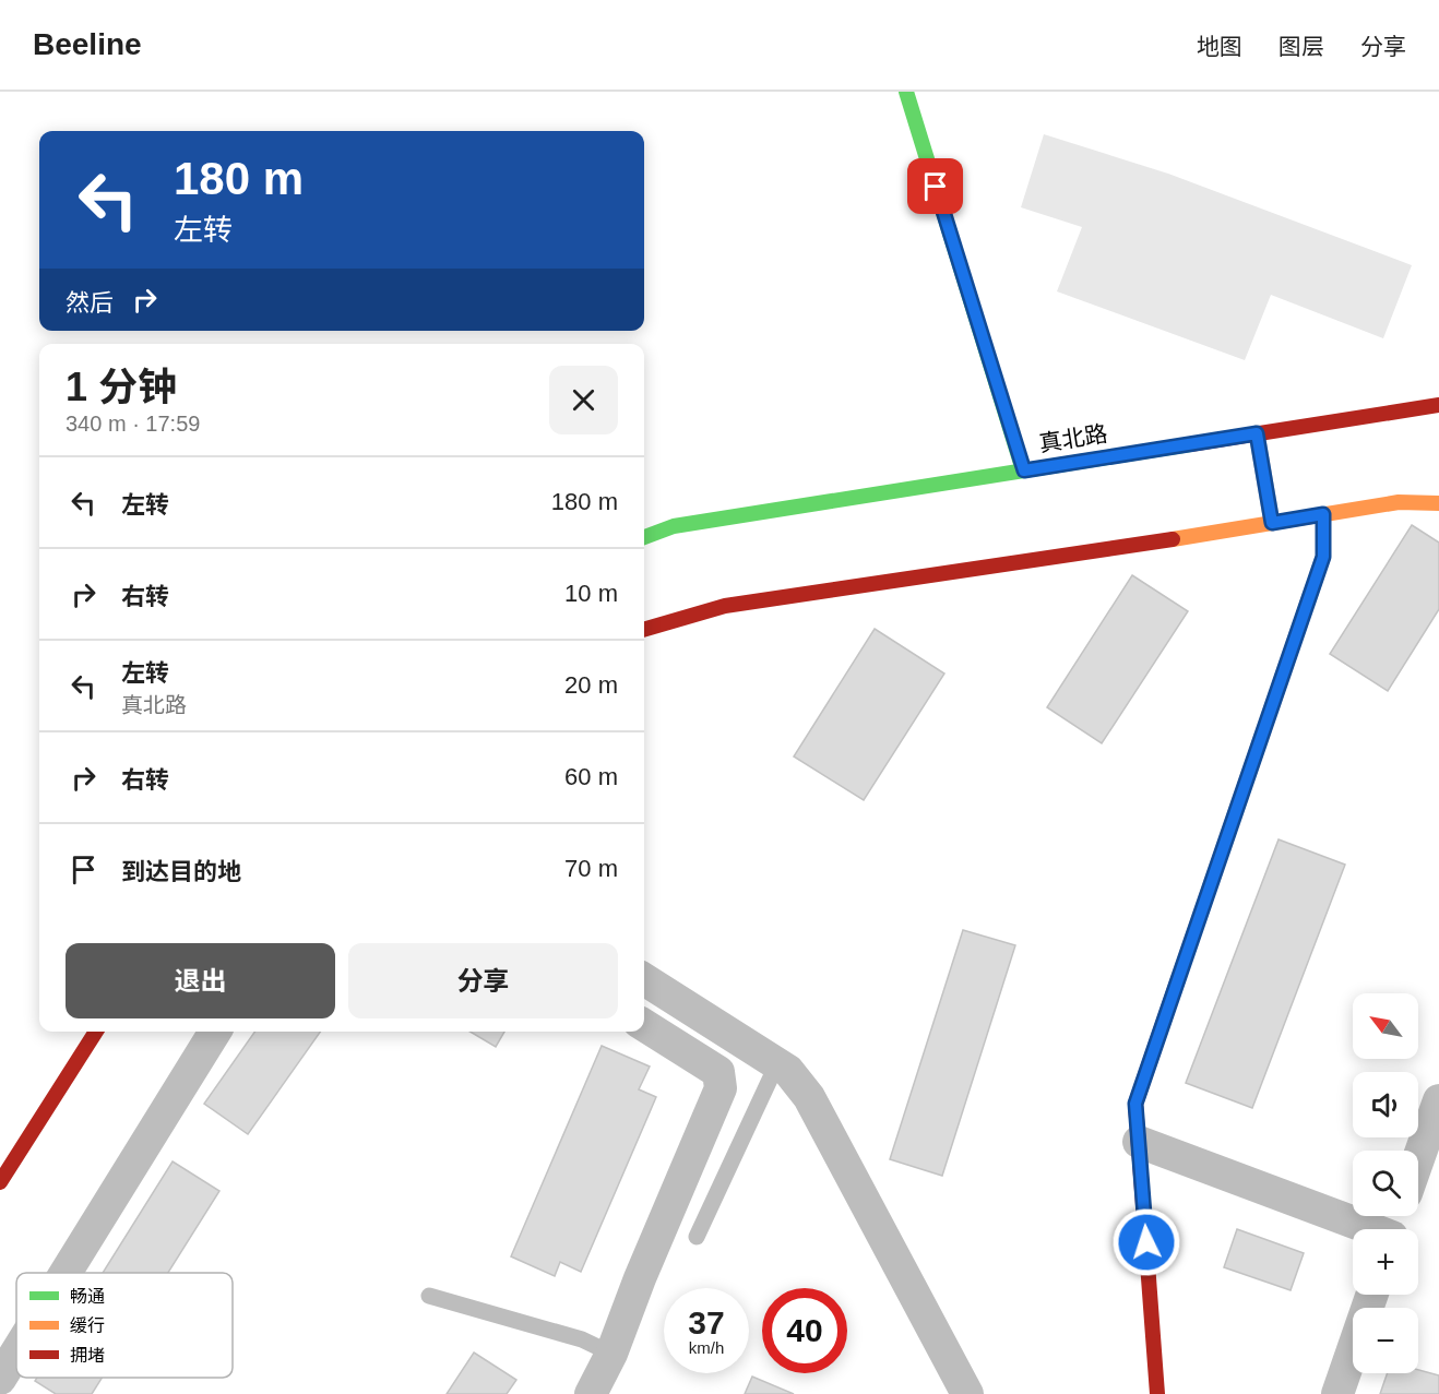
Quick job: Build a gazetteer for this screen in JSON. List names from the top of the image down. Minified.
{"streets":{"street":["真北路"]},"legend":["畅通","缓行","拥堵"],"north":"top left","page":{"header":"Beeline","nav":["地图","图层","分享"],"turn":["180 m","左转"],"then":"然后","heading":["1 分钟","340 m · 17:59"],"list":[{"name":"左转","value":"180 m"},{"name":"右转","value":"10 m"},{"name":"左转","note":"真北路","value":"20 m"},{"name":"右转","value":"60 m"},{"name":"到达目的地","value":"70 m"}],"buttons":["退出","分享"],"map_buttons":["+","−"],"speed":"37 km/h","limit":"40"}}
